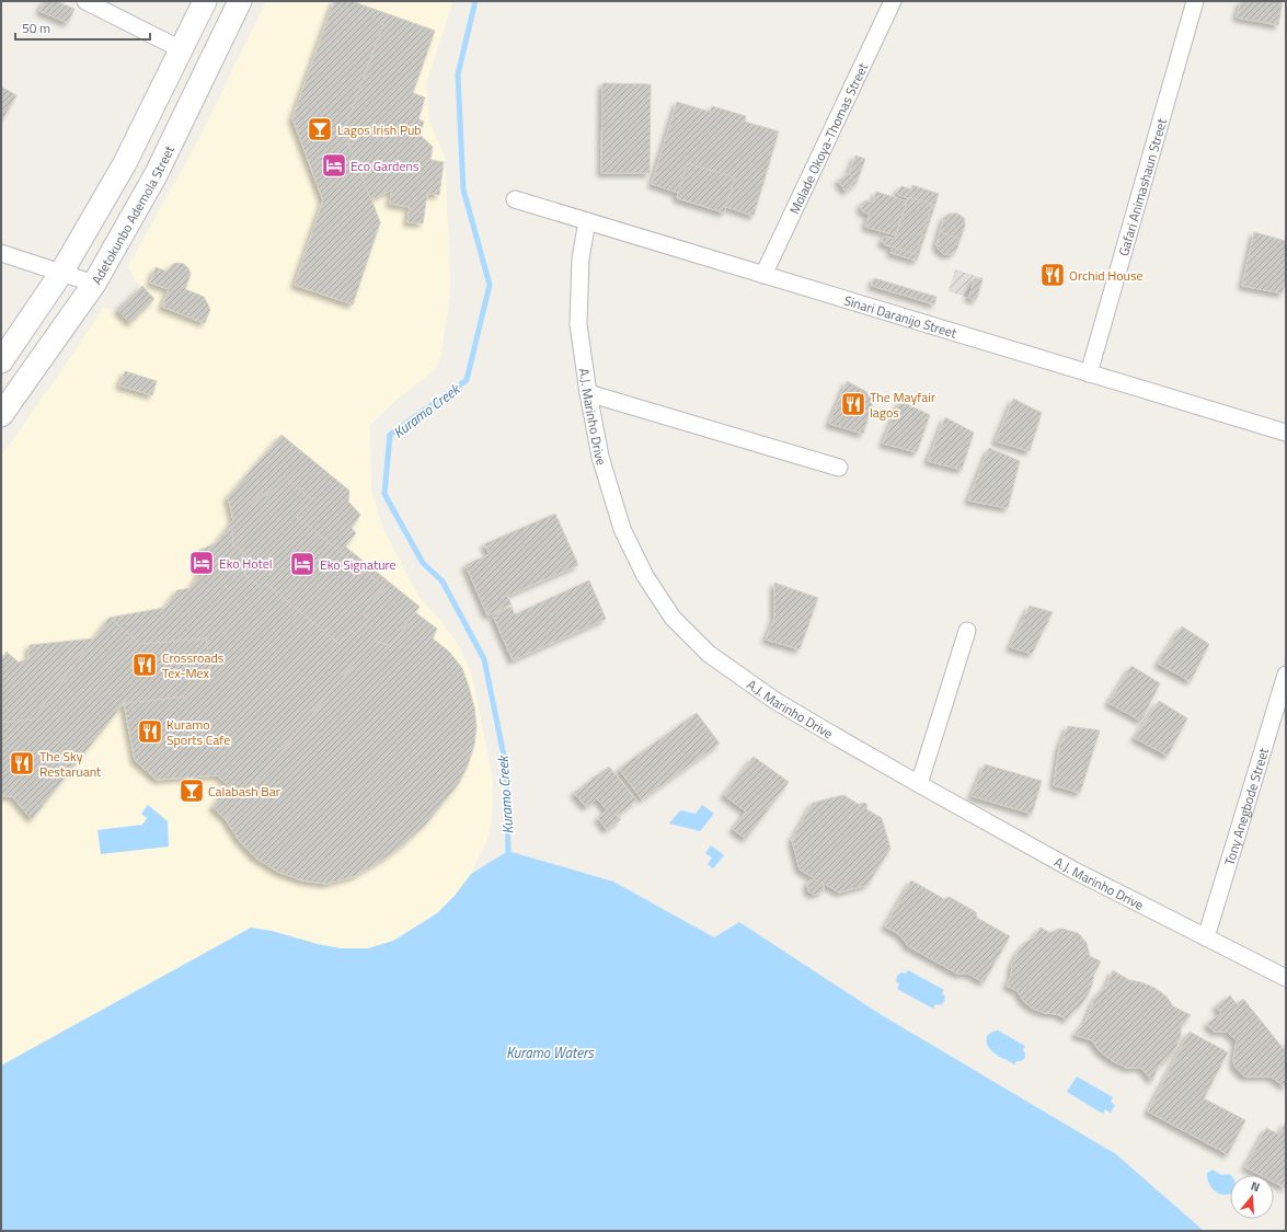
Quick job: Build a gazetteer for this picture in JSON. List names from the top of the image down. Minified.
{"streets":{"main road":["Adetokunbo Ademola Street"],"street":["Molade Okoya-Thomas Street","Gafari Animashaun Street","Sinari Daranijo Street","A.J. Marinho Drive","Tony Anegbode Street"]},"crossings":[["Molade Okoya-Thomas Street","Sinari Daranijo Street"],["Gafari Animashaun Street","Sinari Daranijo Street"],["Sinari Daranijo Street","A.J. Marinho Drive"],["A.J. Marinho Drive","Tony Anegbode Street"]],"water":["Kuramo Creek","Kuramo Waters"],"places":{"bar":["Lagos Irish Pub","Calabash Bar"],"hotel":["Eco Gardens","Eko Hotel","Eko Signature"],"restaurant":["Orchid House","The Mayfair lagos","Crossroads Tex-Mex","Kuramo Sports Cafe","The Sky Restaruant"]},"scale_bar":"50 m","north":"top"}
